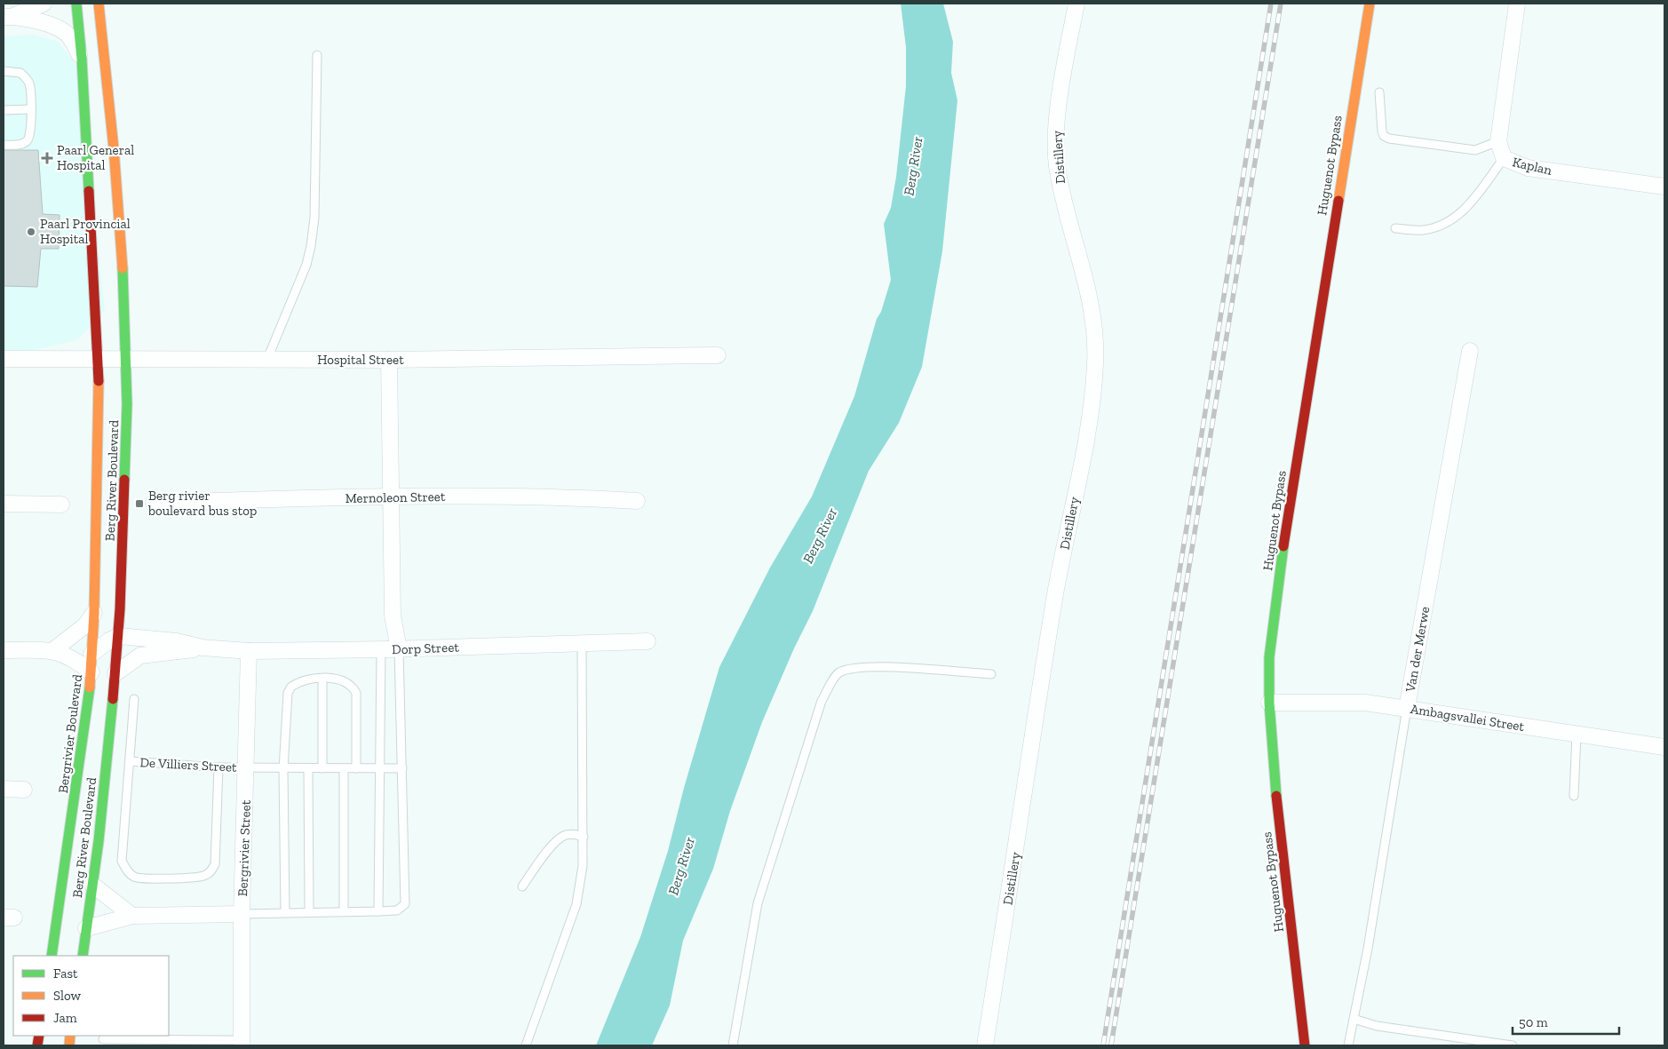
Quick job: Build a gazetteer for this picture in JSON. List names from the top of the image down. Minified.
{"streets":{"street":["Distillery","Huguenot Bypass","Kaplan","Hospital Street","Berg River Boulevard","Mernoleon Street","Dorp Street","Van der Merwe","Ambagsvallei Street","Bergrivier Boulevard","Bergrivier Street"],"lane":["De Villiers Street"]},"crossings":[["Huguenot Bypass","Ambagsvallei Street"],["Hospital Street","Berg River Boulevard"],["Berg River Boulevard","Dorp Street"],["Berg River Boulevard","Bergrivier Boulevard"],["Dorp Street","Bergrivier Street"],["Van der Merwe","Ambagsvallei Street"],["De Villiers Street","Bergrivier Street"]],"water":["Berg River"],"places":{"health":["Paarl General Hospital"],"other":["Paarl Provincial Hospital"],"transit":["Berg rivier boulevard bus stop"]},"legend":["Fast","Slow","Jam"],"scale_bar":"50 m"}
